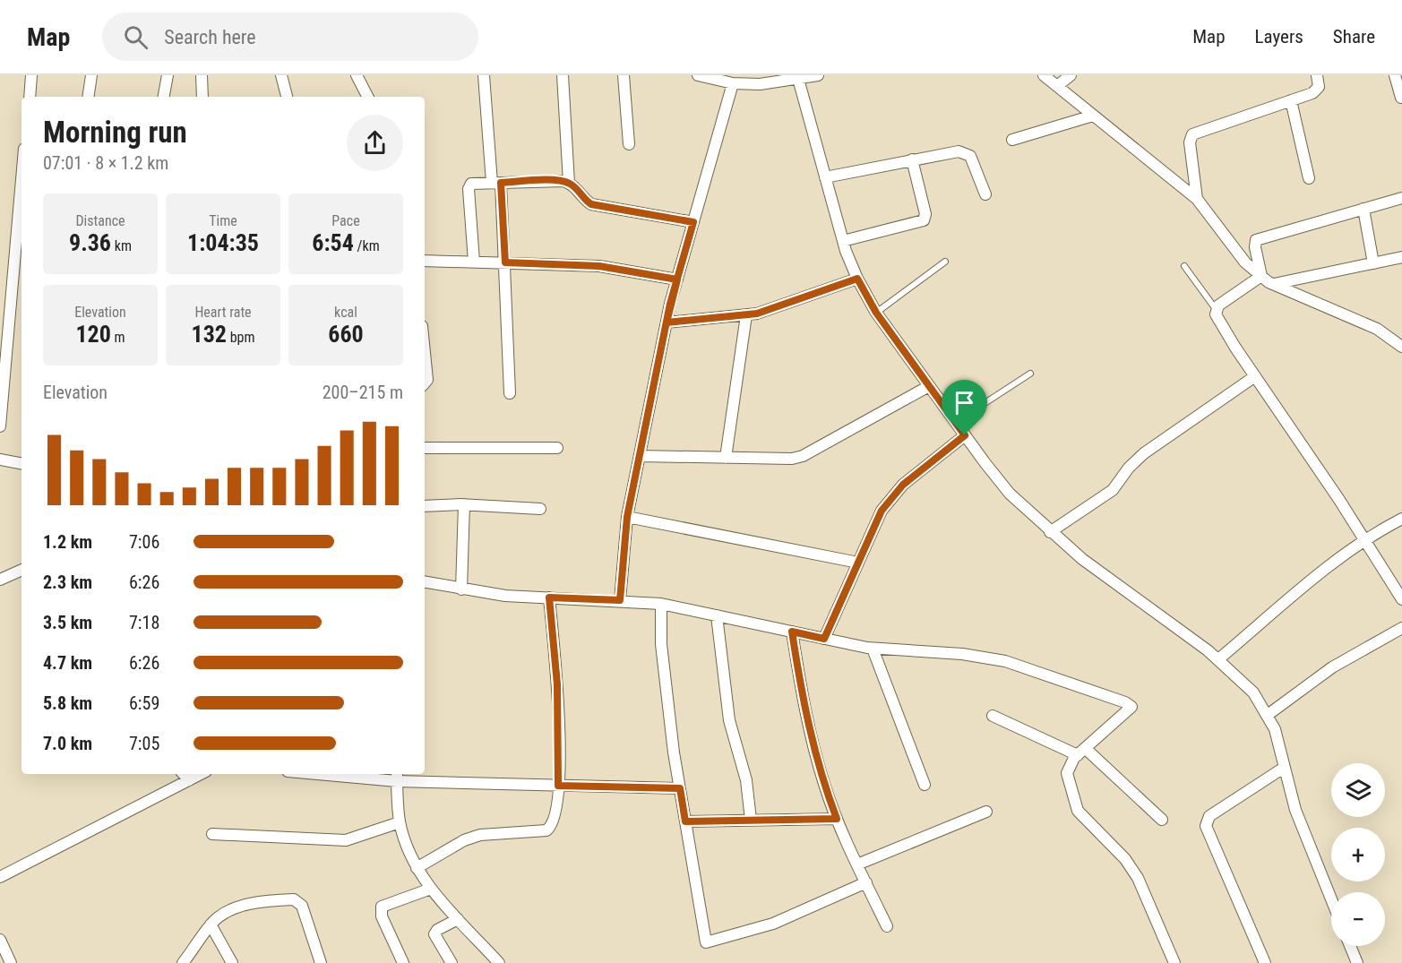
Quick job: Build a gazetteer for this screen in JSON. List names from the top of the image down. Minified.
{"page":{"header":"Map","search":"Search here","nav":["Map","Layers","Share"],"heading":["Morning run","07:01 · 8 × 1.2 km"],"stats":[["Distance","9.36 km"],["Time","1:04:35"],["Pace","6:54 /km"],["Elevation","120 m"],["Heart rate","132 bpm"],["kcal","660"]],"chart":["Elevation","200–215 m"],"list":[{"name":"1.2 km","note":"7:06"},{"name":"2.3 km","note":"6:26"},{"name":"3.5 km","note":"7:18"},{"name":"4.7 km","note":"6:26"},{"name":"5.8 km","note":"6:59"},{"name":"7.0 km","note":"7:05"}],"map_buttons":["+","−"]}}
